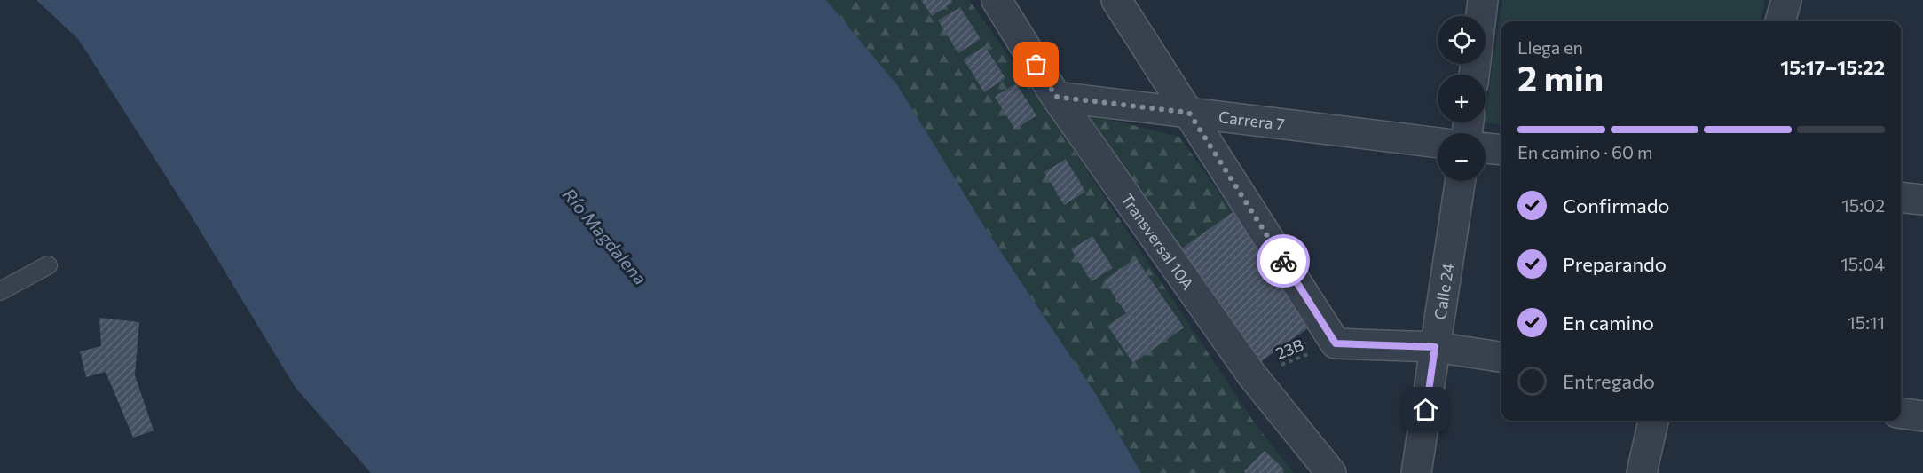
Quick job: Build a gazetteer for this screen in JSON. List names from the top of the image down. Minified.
{"streets":{"street":["Carrera 7","Transversal 10A","Calle 24"],"path":["23B"]},"crossings":[["Carrera 7","Transversal 10A"],["Transversal 10A","23B"]],"water":["Río Magdalena"],"page":{"map_buttons":["+","−"],"heading":["2 min","Llega en","15:17–15:22"],"bar":"En camino · 60 m","list":[["Confirmado","15:02"],["Preparando","15:04"],["En camino","15:11"],"Entregado"]}}
